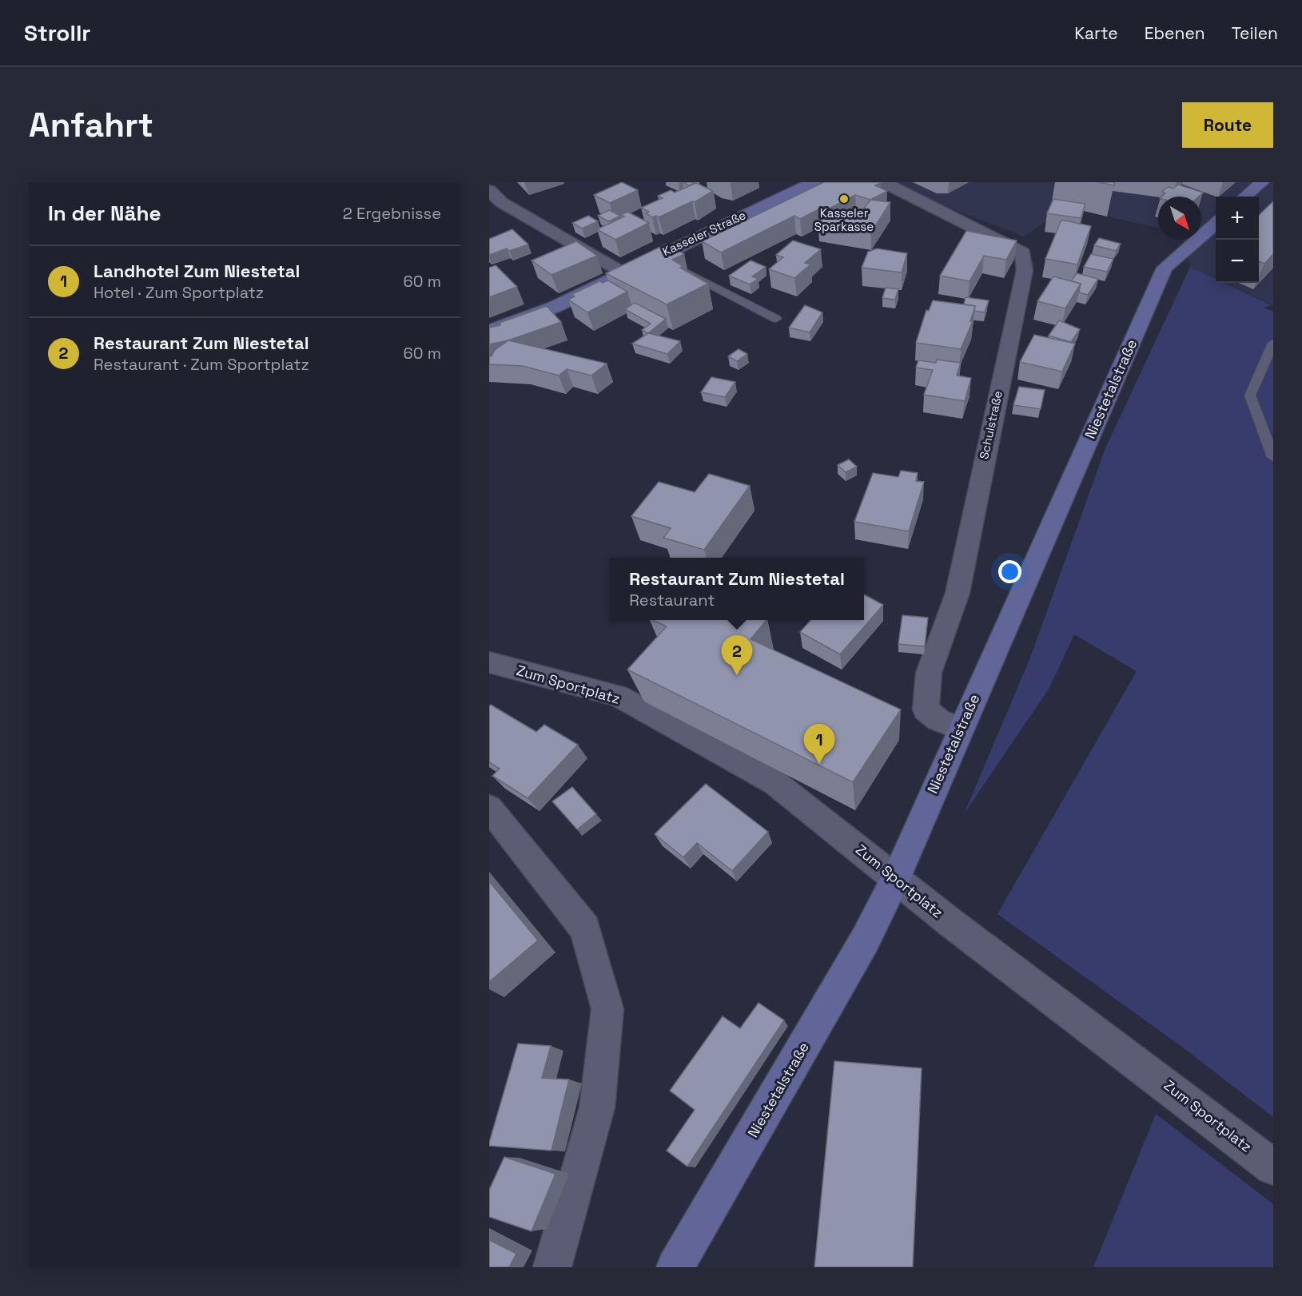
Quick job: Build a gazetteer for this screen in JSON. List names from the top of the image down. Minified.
{"streets":{"main road":["Kasseler Straße","Niestetalstraße"],"street":["Schulstraße","Zum Sportplatz"]},"crossings":[["Niestetalstraße","Schulstraße"],["Niestetalstraße","Zum Sportplatz"]],"places":["Kasseler Sparkasse"],"north":"bottom right","page":{"header":"Strollr","nav":["Karte","Ebenen","Teilen"],"buttons":"Route","title":"Anfahrt","heading":["In der Nähe","2 Ergebnisse"],"map_buttons":["+","−"],"list":[{"mark":"1","name":"Landhotel Zum Niestetal","note":"Hotel · Zum Sportplatz","value":"60 m"},{"mark":"2","name":"Restaurant Zum Niestetal","note":"Restaurant · Zum Sportplatz","value":"60 m"}],"popup":["Restaurant Zum Niestetal","Restaurant"],"pins":["2","1"]}}
